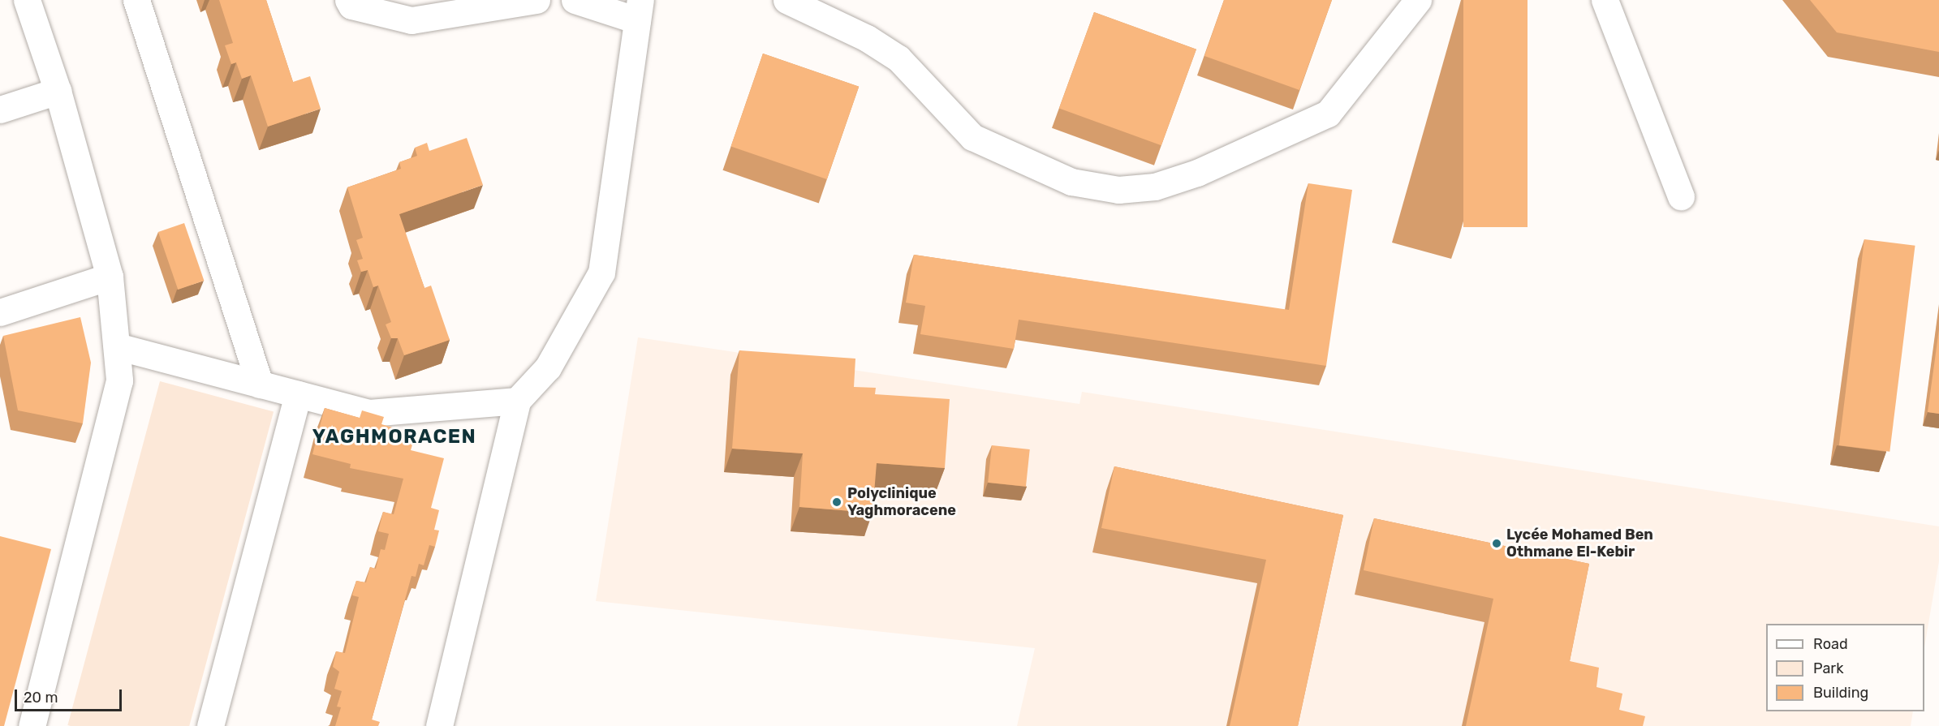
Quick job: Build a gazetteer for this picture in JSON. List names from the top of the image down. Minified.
{"districts":["YAGHMORACEN"],"places":["Polyclinique Yaghmoracene","Lycée Mohamed Ben Othmane El-Kebir"],"legend":["Road","Park","Building"],"scale_bar":"20 m"}
